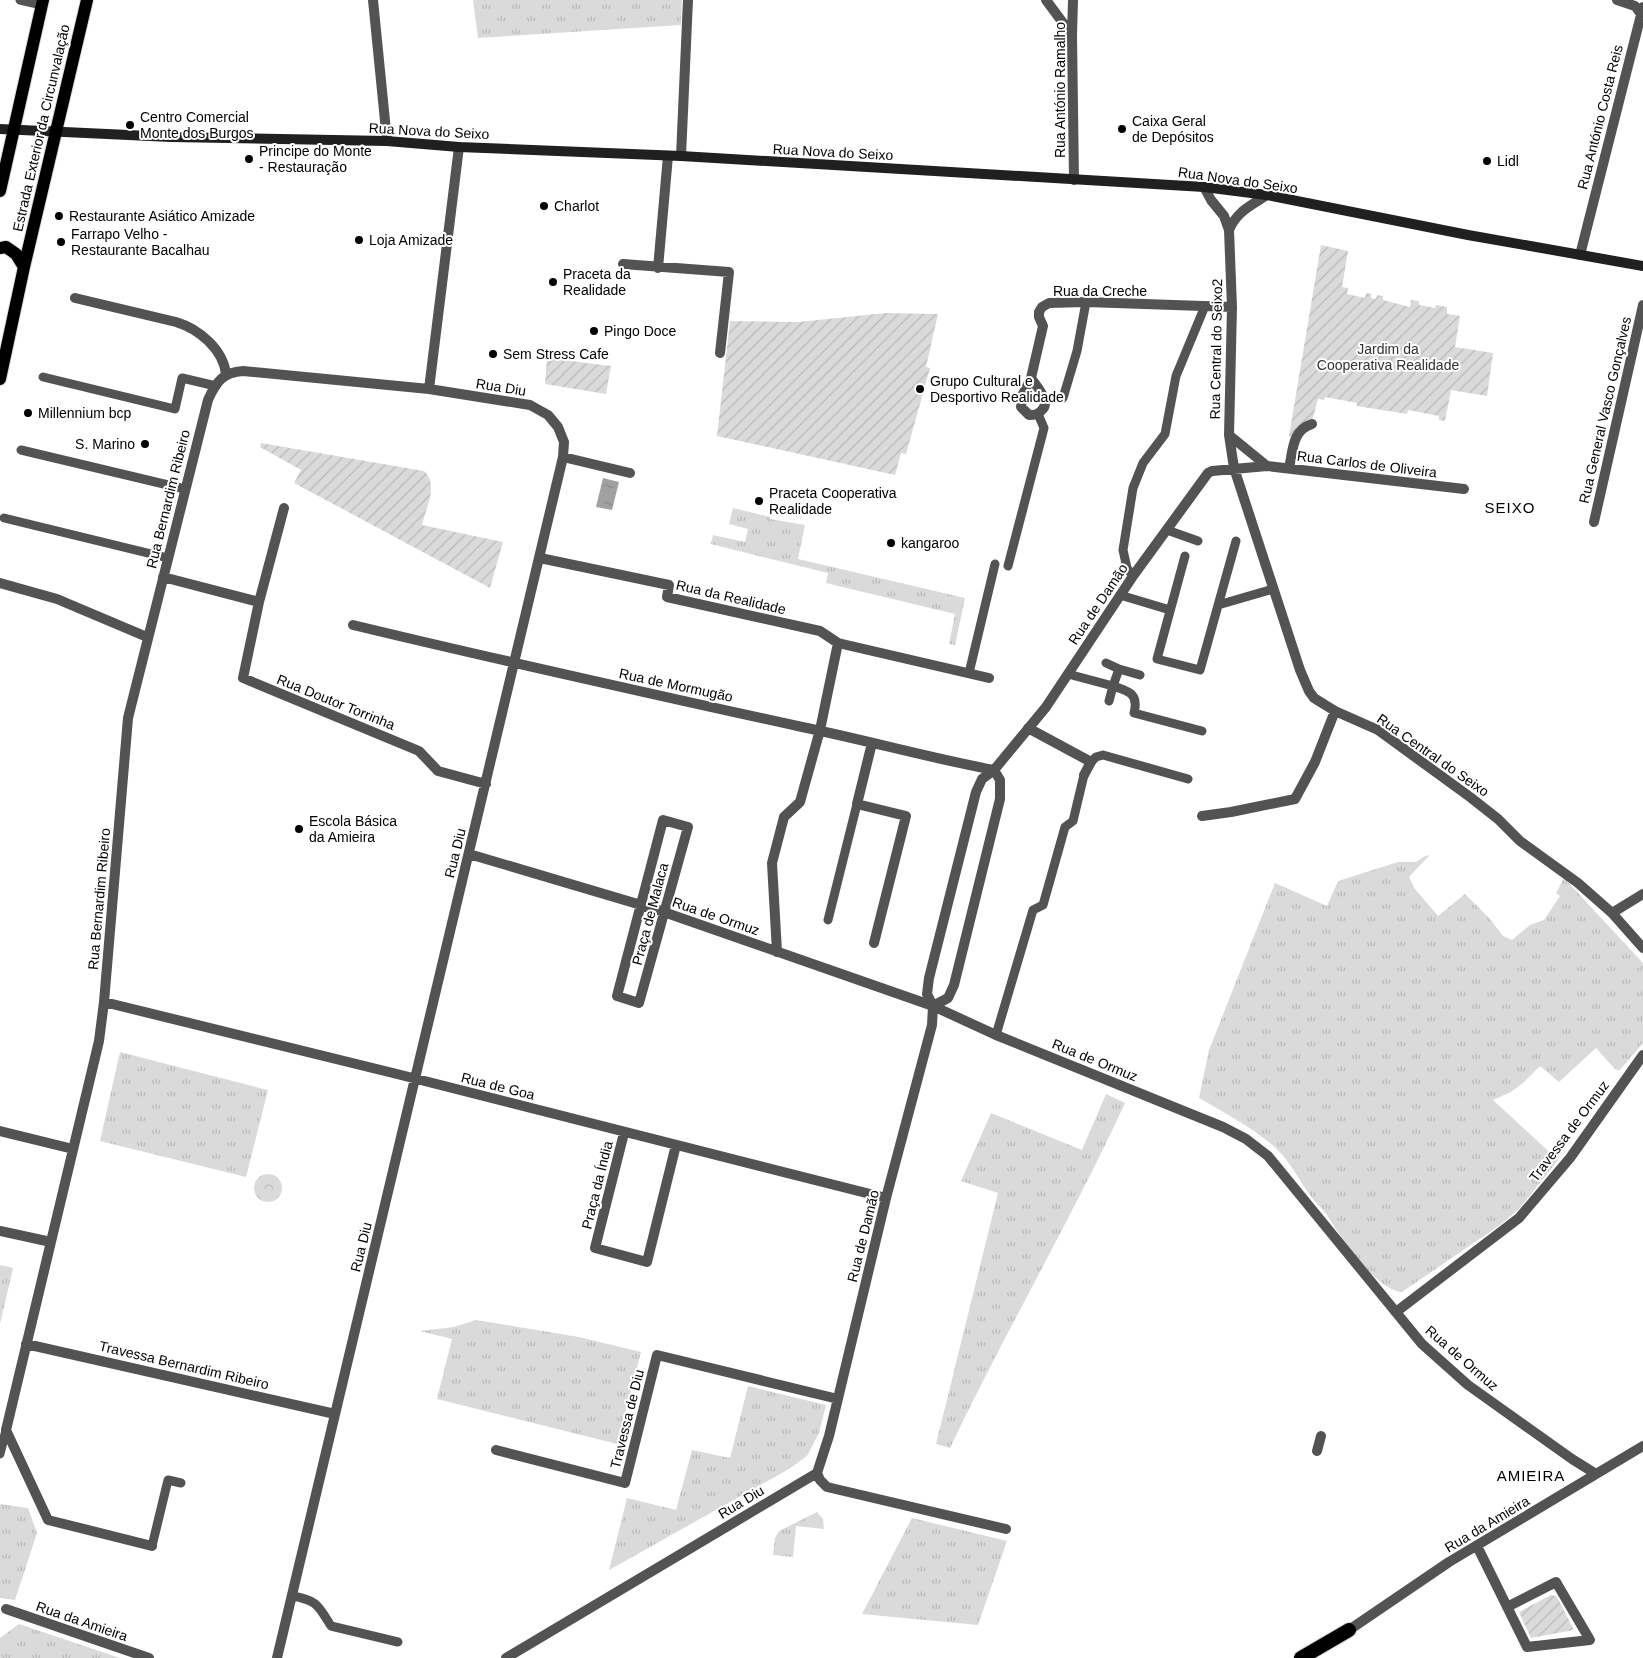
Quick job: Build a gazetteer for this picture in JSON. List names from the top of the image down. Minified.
{"streets":{"main road":["Estrada Exterior da Circunvalação","Rua Nova do Seixo"],"street":["Rua António Ramalho","Rua António Costa Reis","Rua da Creche","Rua Central do Seixo2","Rua Diu","Rua General Vasco Gonçalves","Rua Carlos de Oliveira","Rua Bernardim Ribeiro","Rua da Realidade","Rua de Damão","Rua de Mormugão","Rua Doutor Torrinha","Rua Central do Seixo","Praça de Malaca","Rua de Ormuz","Rua de Goa","Travessa de Ormuz","Praça da Índia","Travessa Bernardim Ribeiro","Travessa de Diu","Rua da Amieira"]},"crossings":[["Rua António Ramalho","Rua Nova do Seixo"],["Rua António Costa Reis","Rua Nova do Seixo"],["Estrada Exterior da Circunvalação","Rua Nova do Seixo"],["Rua Nova do Seixo","Rua Central do Seixo2"],["Rua da Creche","Rua Central do Seixo2"],["Rua Central do Seixo2","Rua Carlos de Oliveira"],["Rua Central do Seixo2","Rua de Damão"],["Rua Central do Seixo2","Rua Central do Seixo"],["Rua Diu","Rua da Realidade"],["Rua Diu","Rua de Damão"],["Rua Diu","Rua de Mormugão"],["Rua Diu","Rua Doutor Torrinha"],["Rua Diu","Rua de Ormuz"],["Rua Diu","Rua de Goa"],["Rua Diu","Travessa Bernardim Ribeiro"],["Rua Carlos de Oliveira","Rua de Damão"],["Rua Carlos de Oliveira","Rua Central do Seixo"],["Rua Bernardim Ribeiro","Rua de Goa"],["Rua Bernardim Ribeiro","Travessa Bernardim Ribeiro"],["Rua de Damão","Rua de Mormugão"],["Rua de Damão","Rua Central do Seixo"],["Rua de Damão","Rua de Ormuz"],["Rua de Damão","Rua de Goa"],["Rua de Damão","Travessa de Diu"],["Praça de Malaca","Rua de Ormuz"],["Rua de Ormuz","Travessa de Ormuz"],["Rua de Ormuz","Rua da Amieira"],["Rua de Goa","Praça da Índia"]],"districts":["SEIXO","AMIEIRA"],"parks":["Jardim da Cooperativa Realidade"],"places":["Centro Comercial Monte dos Burgos","Caixa Geral de Depósitos","Principe do Monte - Restauração","Lidl","Charlot","Restaurante Asiático Amizade","Loja Amizade","Farrapo Velho - Restaurante Bacalhau","Praceta da Realidade","Pingo Doce","Sem Stress Cafe","Grupo Cultural e Desportivo Realidade","Millennium bcp","S. Marino","Praceta Cooperativa Realidade","kangaroo","Escola Básica da Amieira"]}
